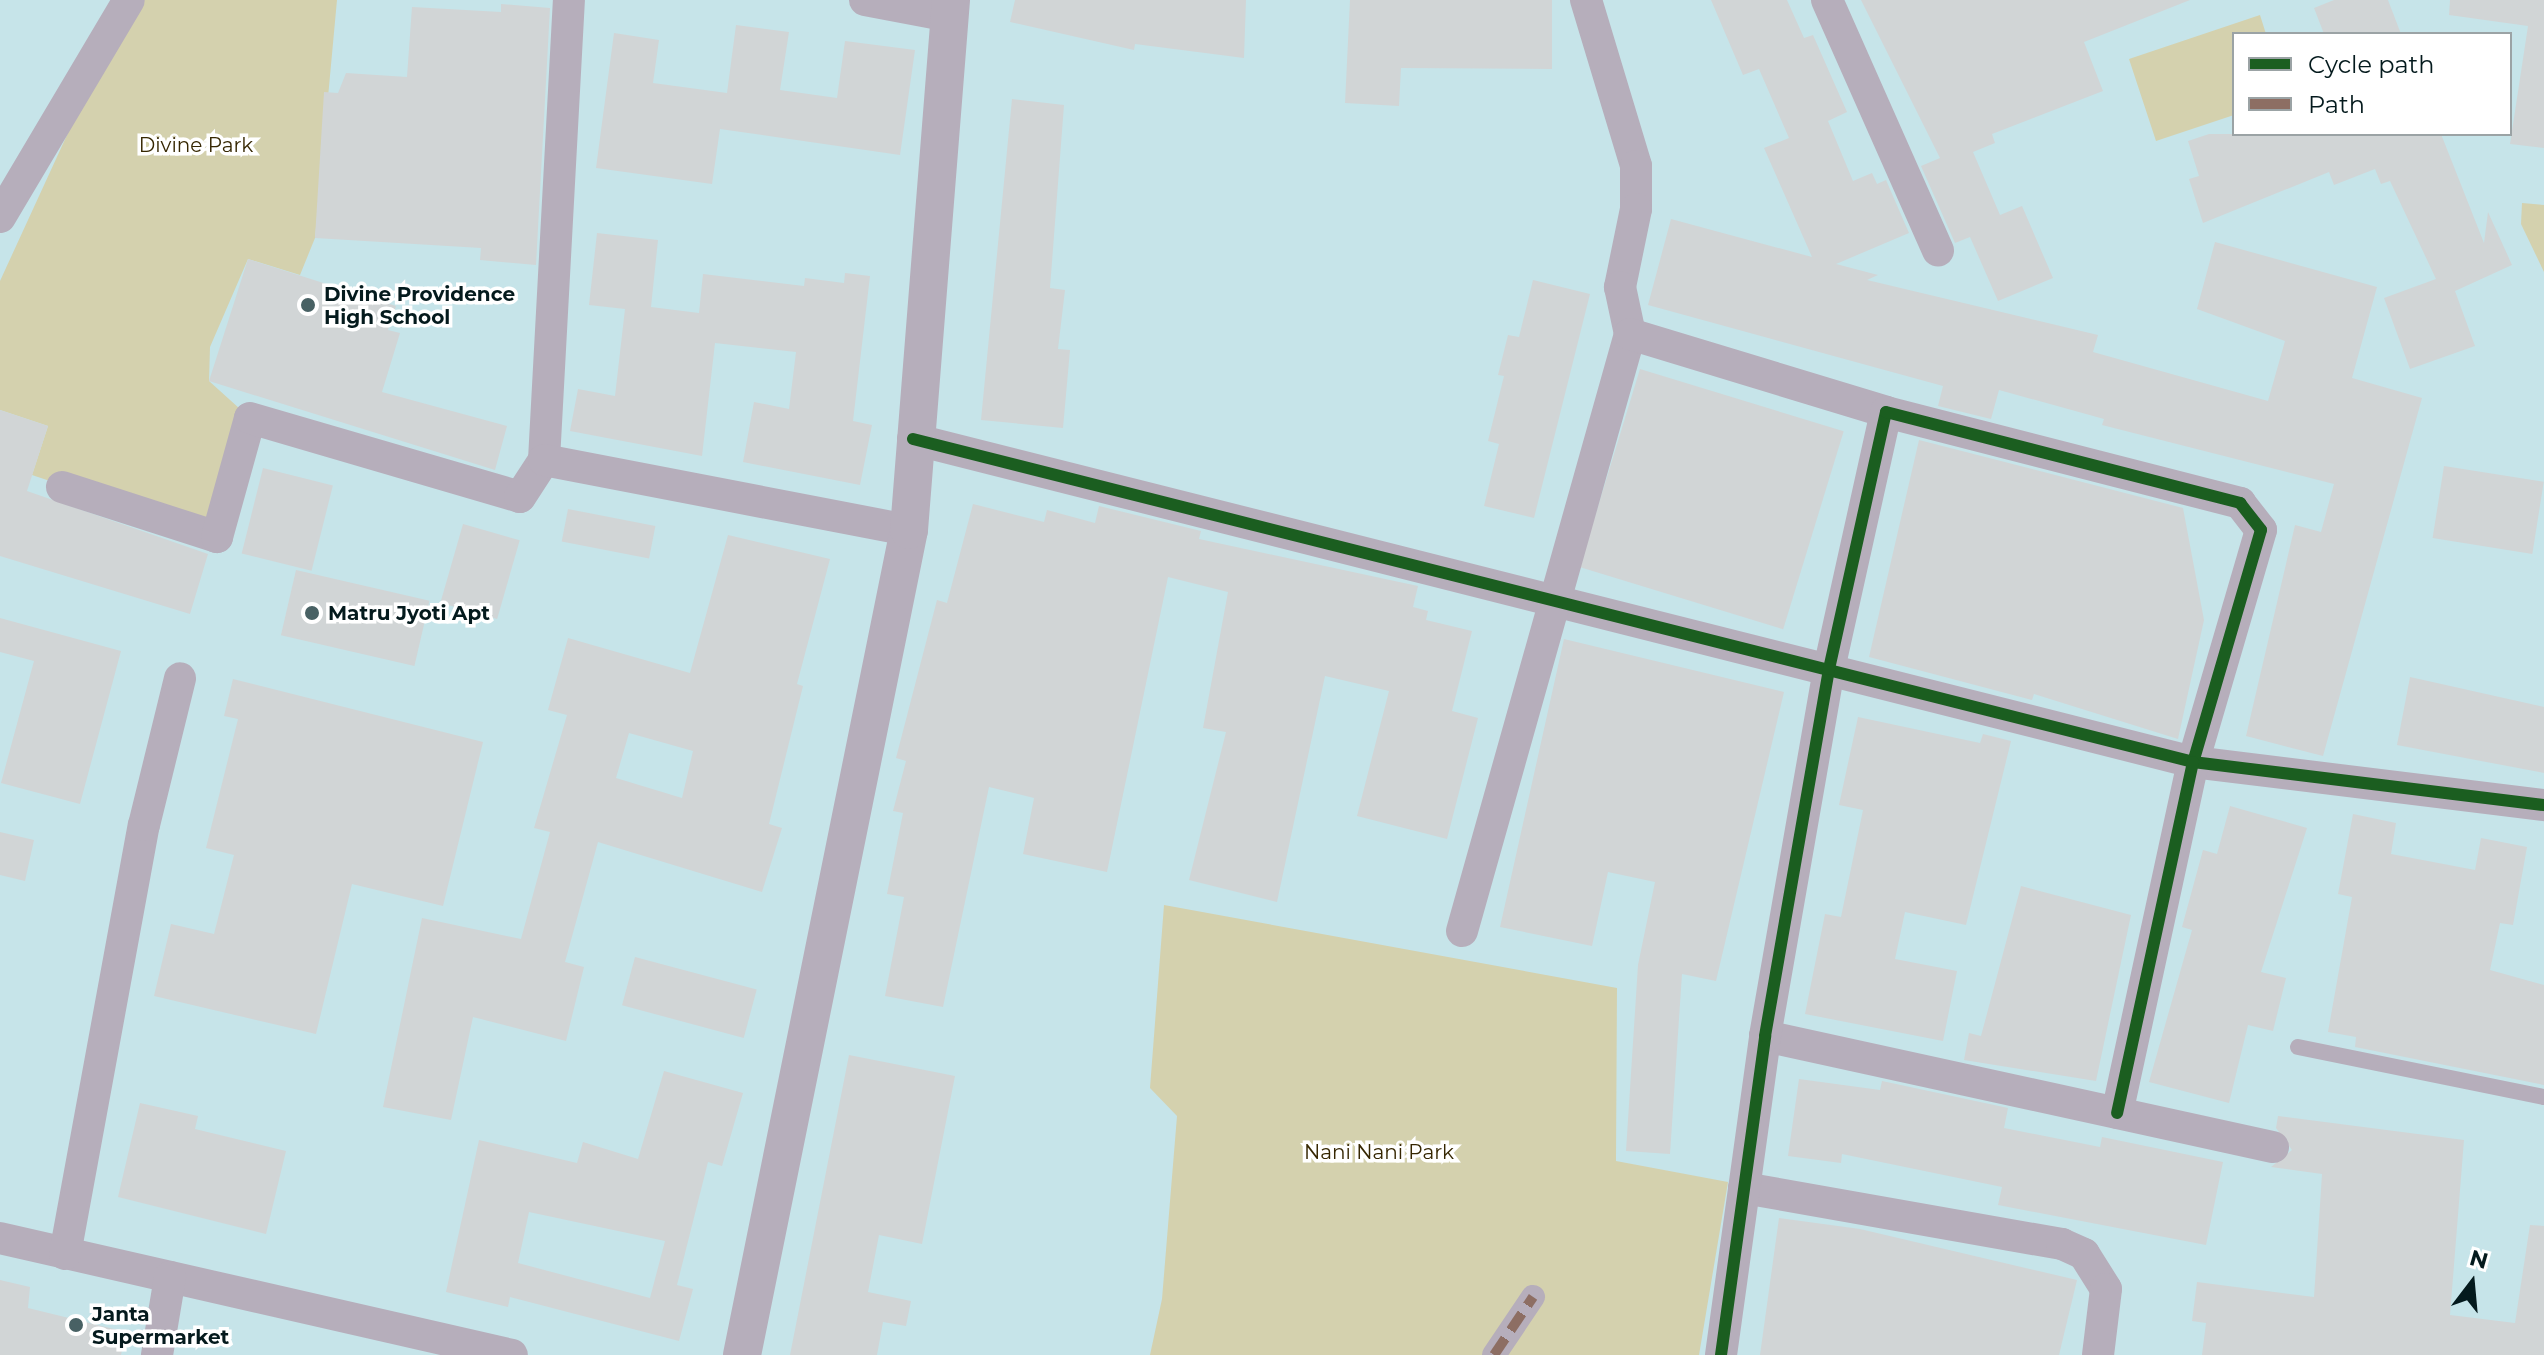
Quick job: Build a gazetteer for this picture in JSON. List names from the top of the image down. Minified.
{"parks":["Divine Park","Nani Nani Park"],"places":["Divine Providence High School","Matru Jyoti Apt","Janta Supermarket"],"legend":["Cycle path","Path"],"north":"top"}
